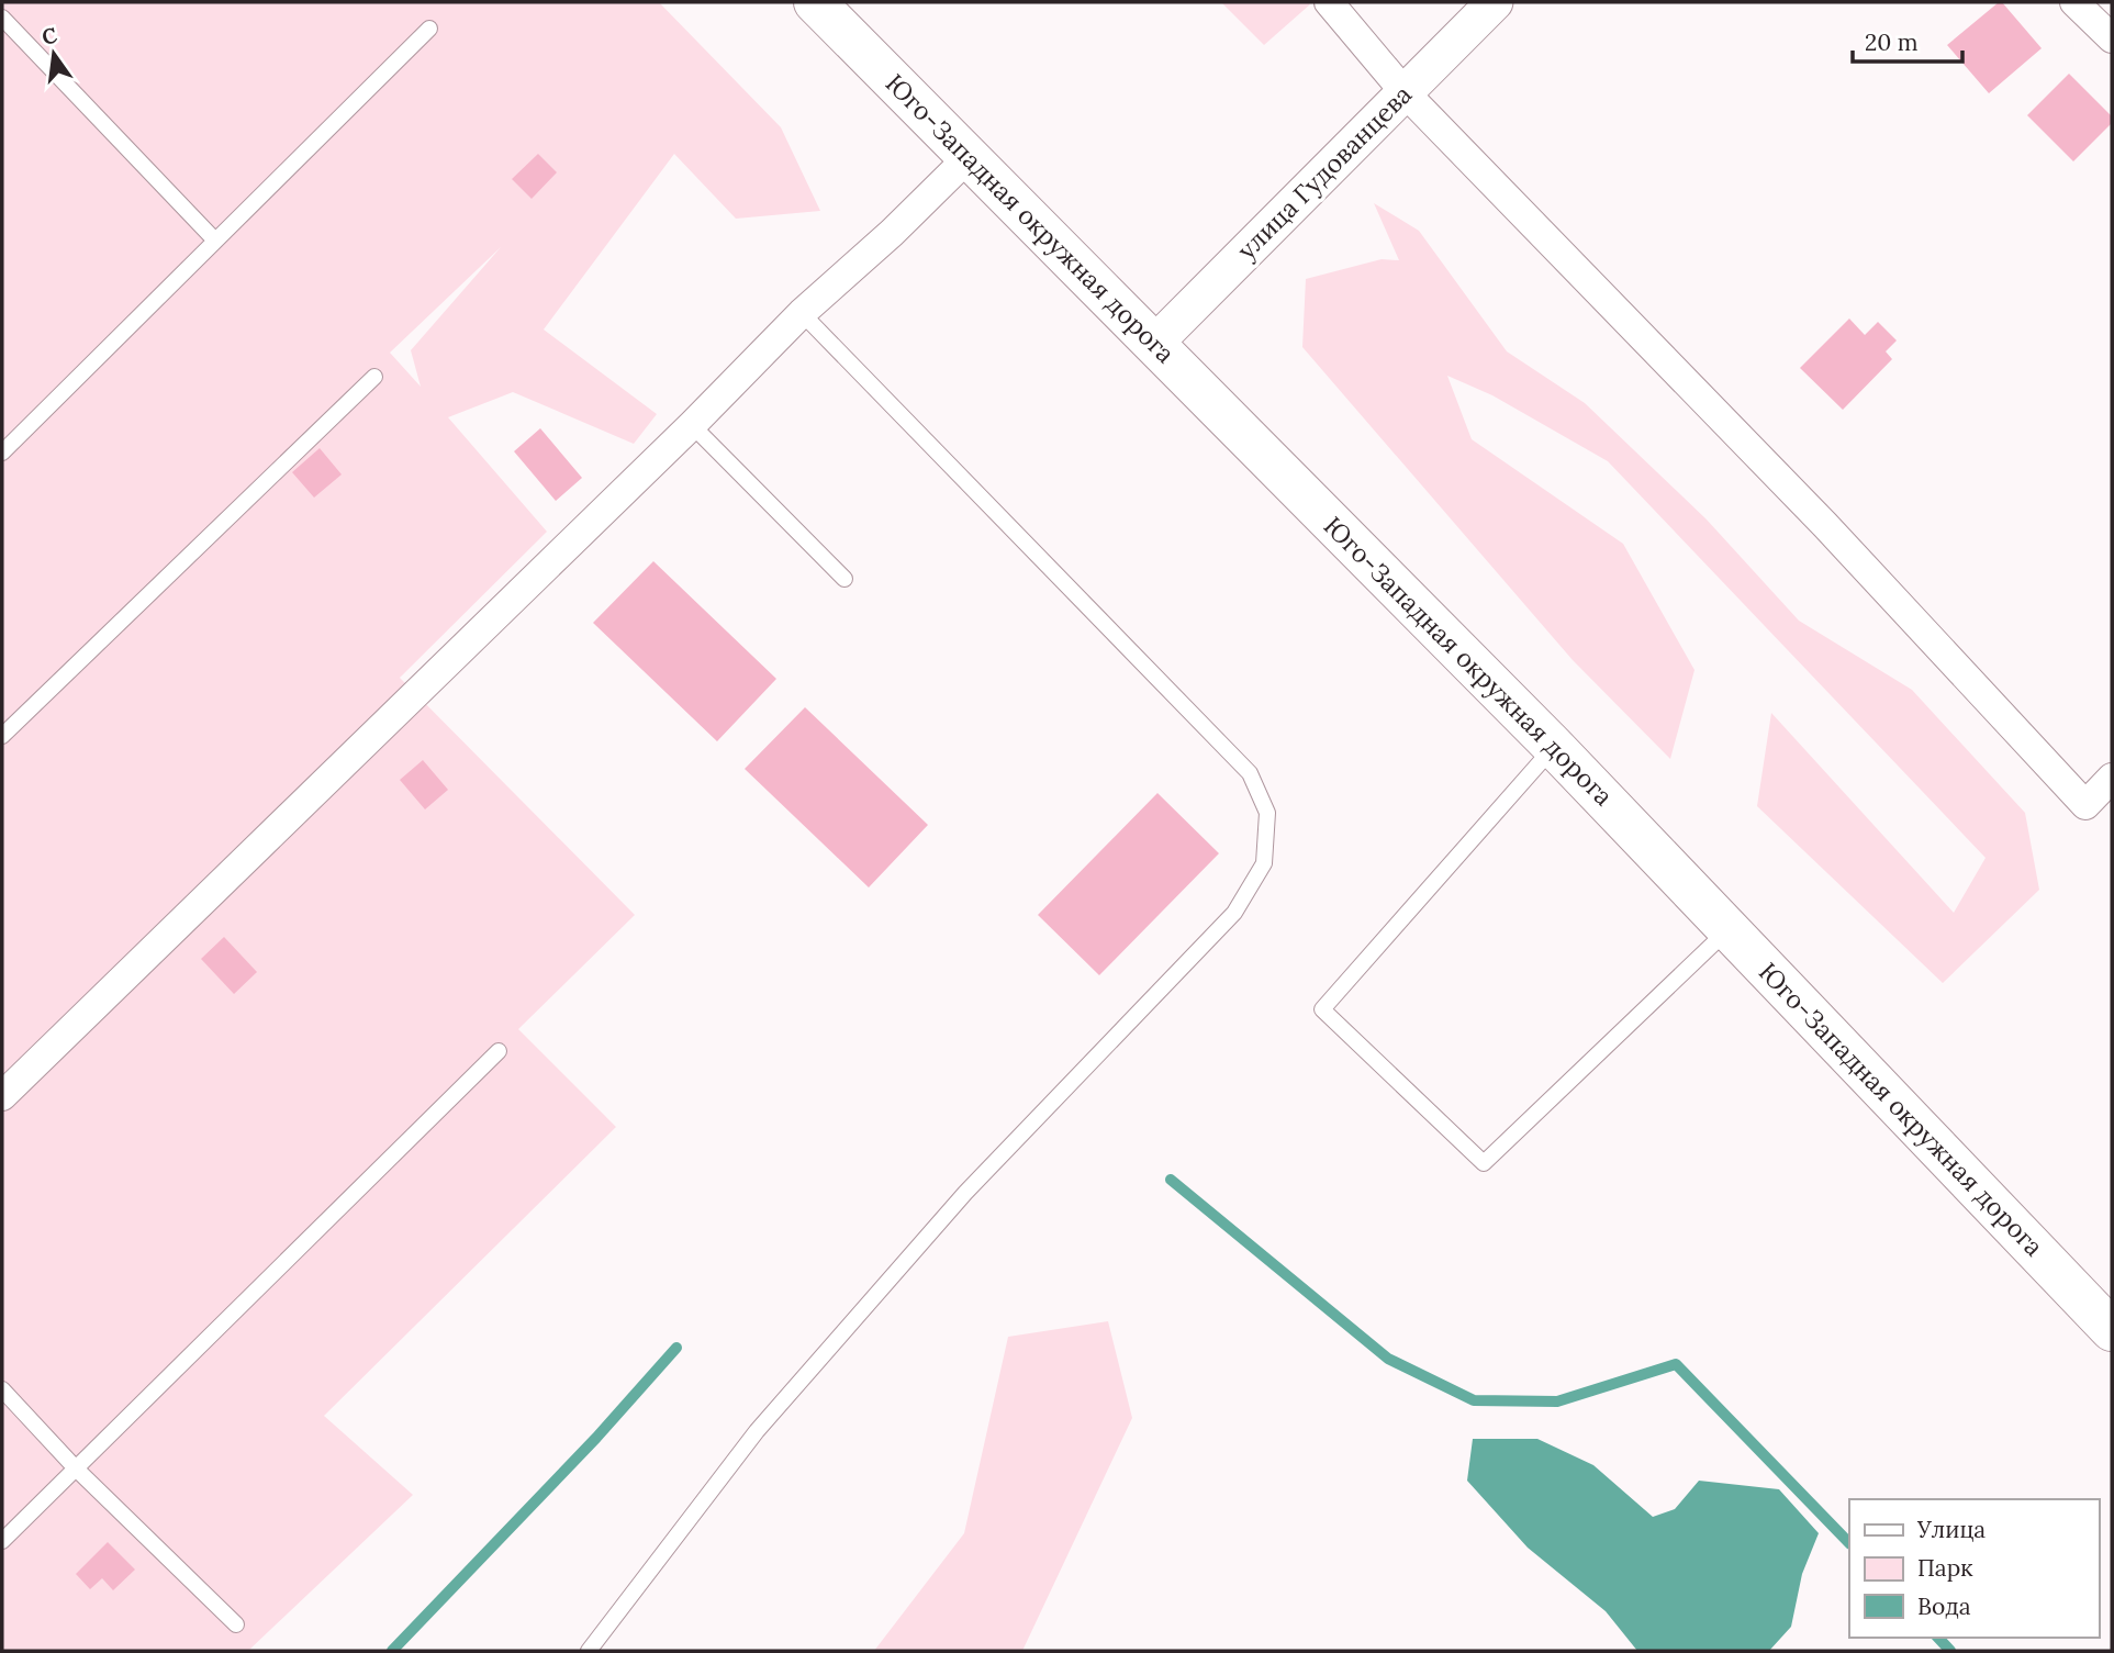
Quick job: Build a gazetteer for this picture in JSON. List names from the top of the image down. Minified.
{"streets":{"highway":["Юго-Западная окружная дорога"],"street":["улица Гудованцева"]},"crossings":[["улица Гудованцева","Юго-Западная окружная дорога"]],"legend":["Улица","Парк","Вода"],"scale_bar":"20 m","north":"top"}
